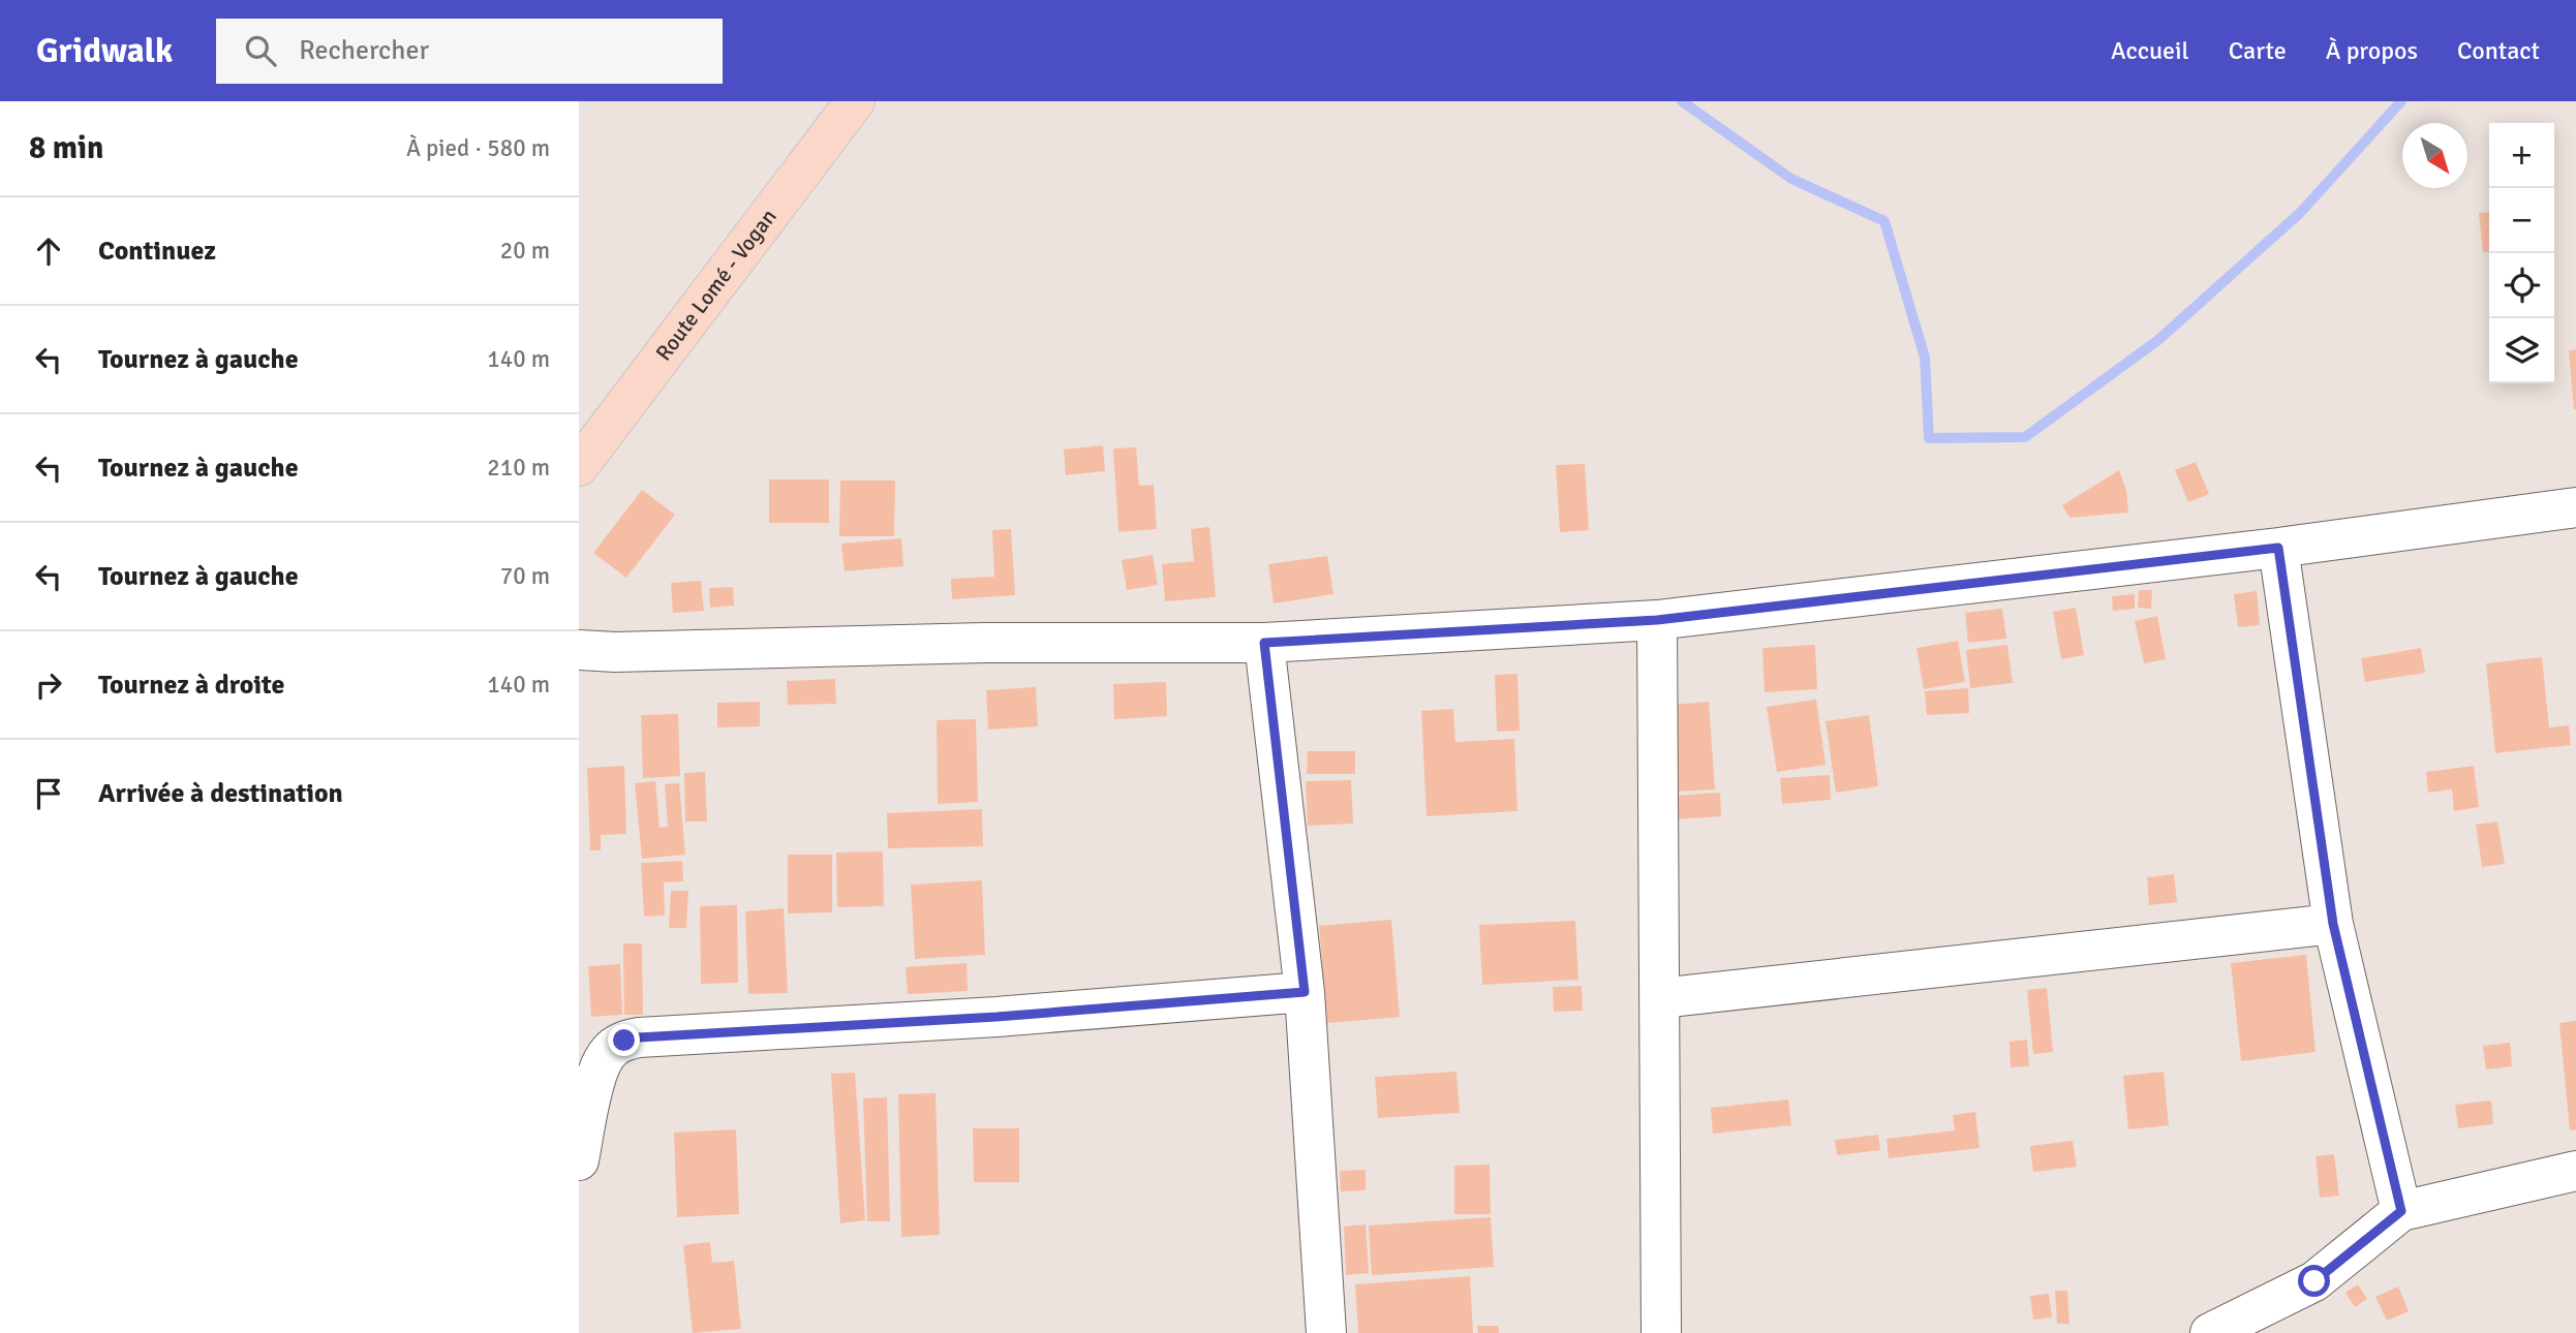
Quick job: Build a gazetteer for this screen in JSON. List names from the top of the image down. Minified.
{"streets":{"main road":["Route Lomé - Vogan"]},"north":"bottom right","page":{"header":"Gridwalk","search":"Rechercher","nav":["Accueil","Carte","À propos","Contact"],"heading":["8 min","À pied · 580 m"],"map_buttons":["+","−"],"list":[["Continuez","20 m"],["Tournez à gauche","140 m"],["Tournez à gauche","210 m"],["Tournez à gauche","70 m"],["Tournez à droite","140 m"],"Arrivée à destination"]}}
